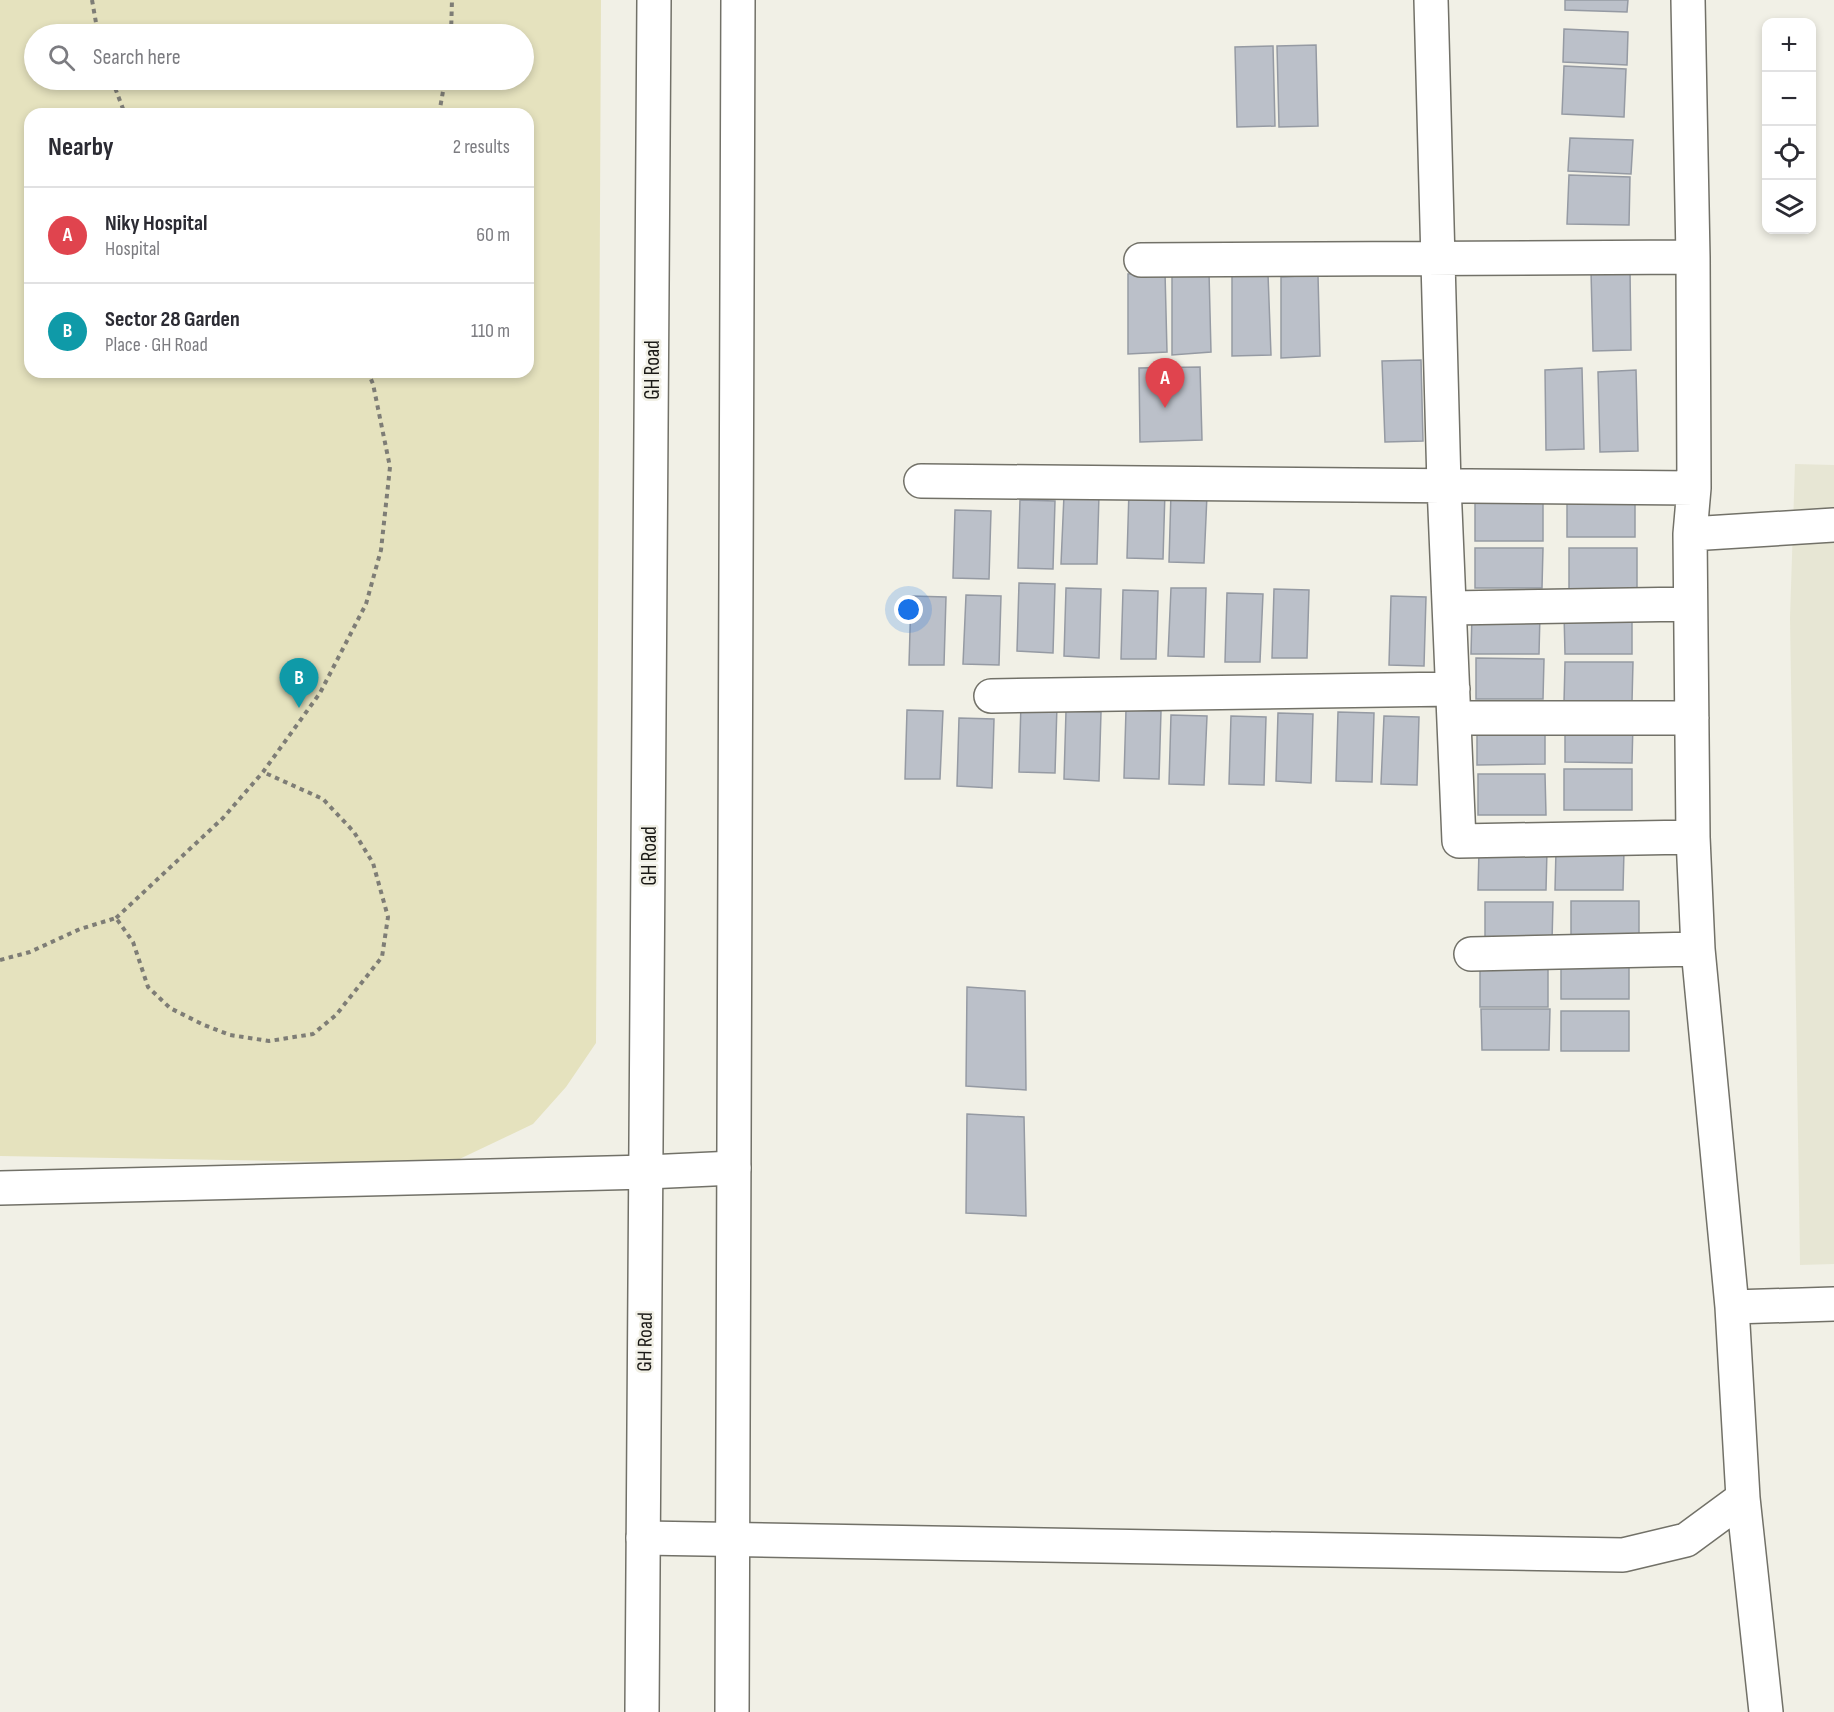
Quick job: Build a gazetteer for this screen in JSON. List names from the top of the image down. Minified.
{"streets":{"street":["GH Road"]},"page":{"map_buttons":["+","−"],"search":"Search here","heading":["Nearby","2 results"],"list":[{"mark":"A","name":"Niky Hospital","note":"Hospital","value":"60 m"},{"mark":"B","name":"Sector 28 Garden","note":"Place · GH Road","value":"110 m"}],"pins":["A","B"]}}
